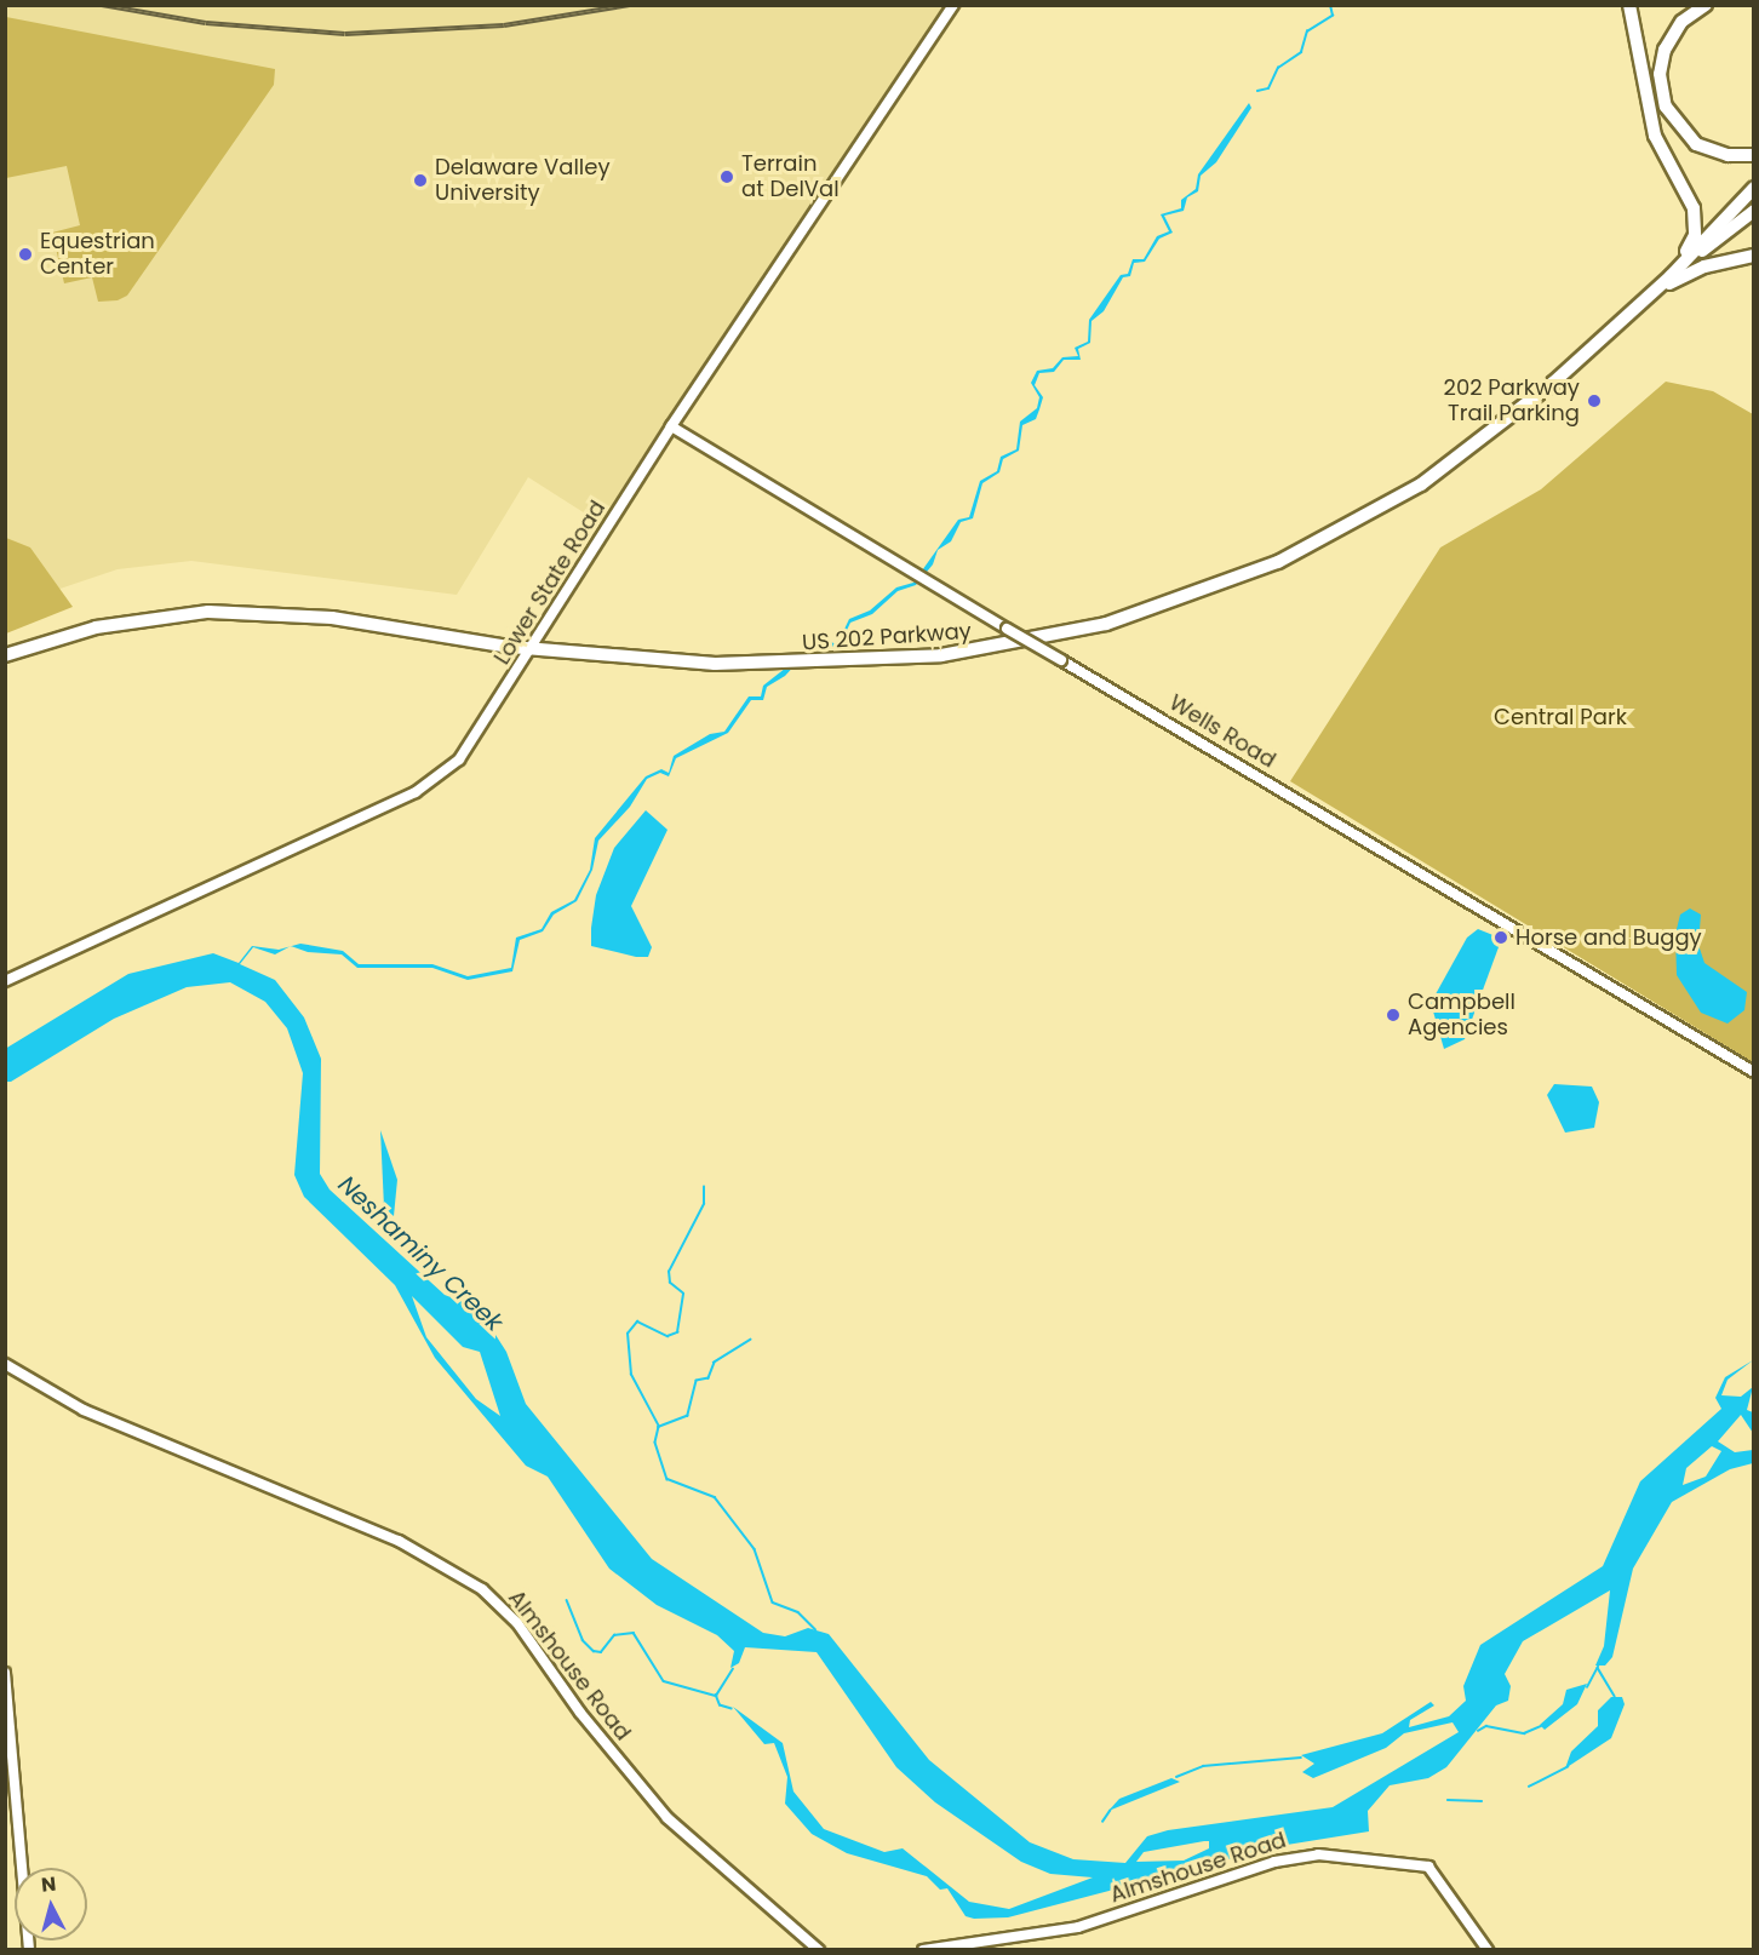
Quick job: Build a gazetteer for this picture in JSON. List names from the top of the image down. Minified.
{"streets":{"highway":["US 202 Parkway"],"street":["Lower State Road","Wells Road","Almshouse Road"]},"crossings":[["Lower State Road","US 202 Parkway"],["Lower State Road","Wells Road"]],"water":["Neshaminy Creek"],"parks":["Central Park"],"places":["Terrain at DelVal","Delaware Valley University","Equestrian Center","202 Parkway Trail Parking","Horse and Buggy","Campbell Agencies"],"north":"top"}
